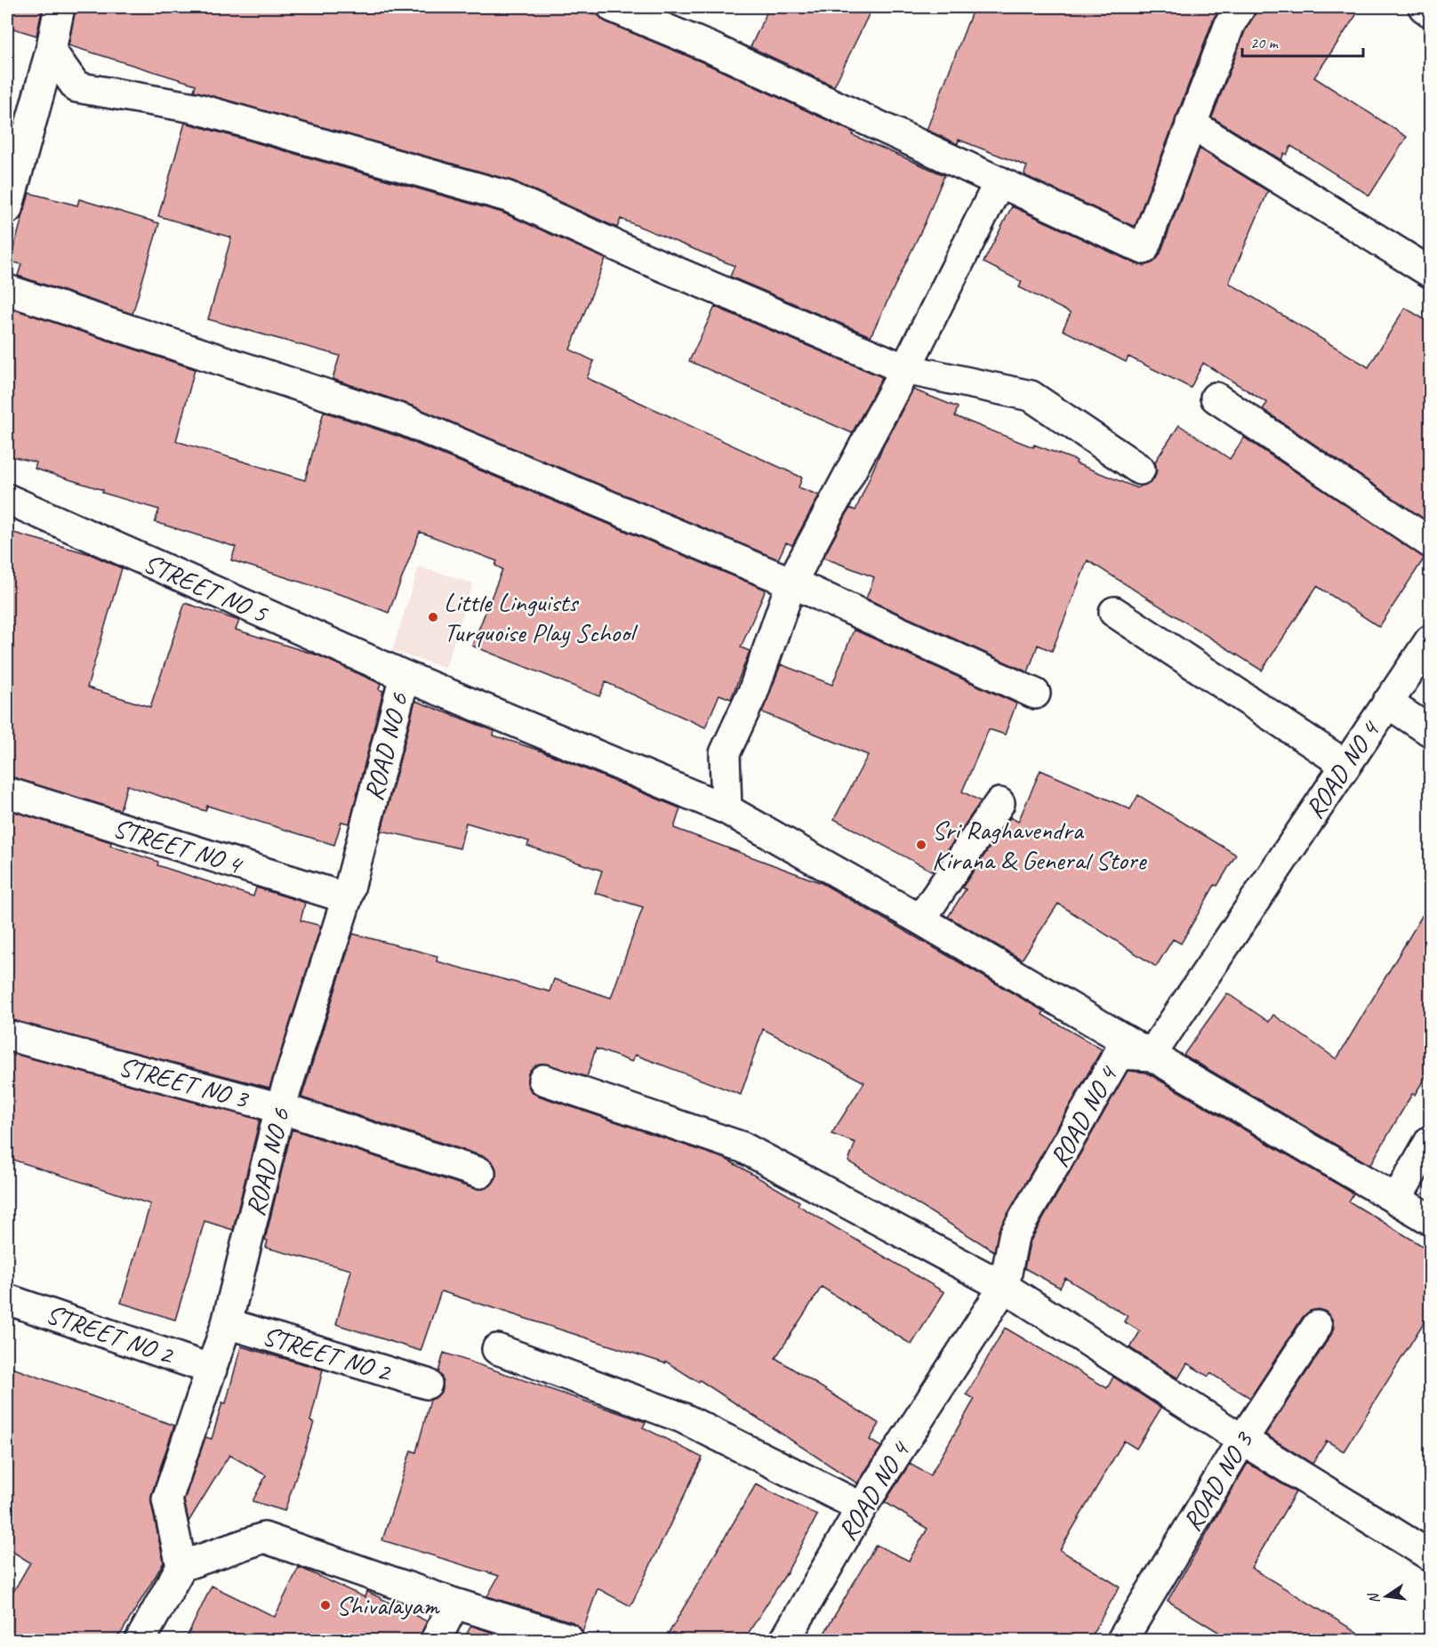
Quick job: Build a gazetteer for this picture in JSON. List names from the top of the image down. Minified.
{"streets":{"street":["STREET NO 5","ROAD NO 6","ROAD NO 4","STREET NO 4","STREET NO 3","STREET NO 2","ROAD NO 3"]},"crossings":[["STREET NO 5","ROAD NO 6"],["STREET NO 5","ROAD NO 4"],["ROAD NO 6","STREET NO 4"],["ROAD NO 6","STREET NO 3"],["ROAD NO 6","STREET NO 2"]],"places":["Little Linguists Turquoise Play School","Sri Raghavendra Kirana & General Store","Shivalayam"],"scale_bar":"20 m","north":"left"}
